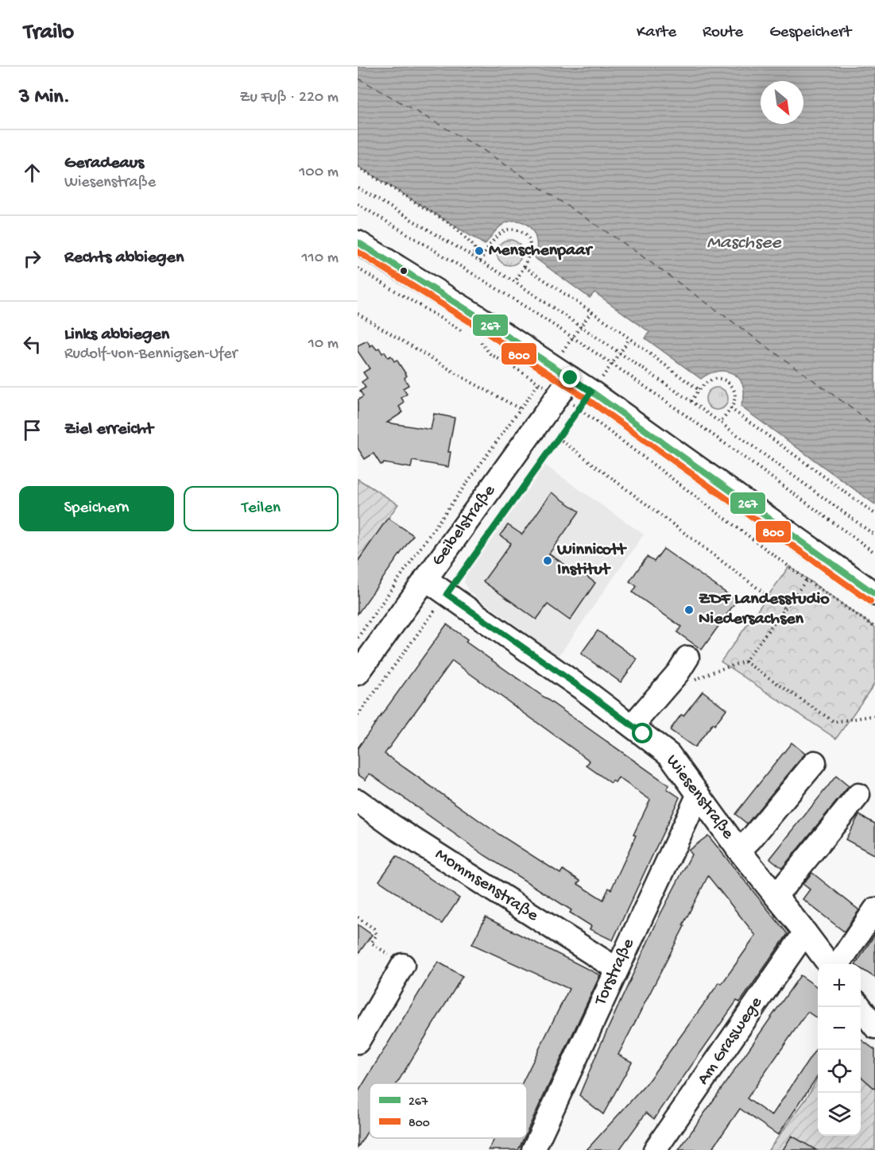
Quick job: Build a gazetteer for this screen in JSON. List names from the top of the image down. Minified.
{"streets":{"street":["Geibelstraße","Wiesenstraße","Mommsenstraße","Torstraße","Am Graswege"]},"crossings":[["Geibelstraße","Wiesenstraße"],["Wiesenstraße","Torstraße"],["Wiesenstraße","Am Graswege"],["Mommsenstraße","Torstraße"]],"water":["Maschsee"],"places":["Menschenpaar","Winnicott Institut","ZDF Landesstudio Niedersachsen"],"lines":["transit line 267","transit line 800"],"legend":["267","800"],"north":"bottom right","page":{"header":"Trailo","nav":["Karte","Route","Gespeichert"],"heading":["3 Min.","Zu Fuß · 220 m"],"list":[["Geradeaus","Wiesenstraße","100 m"],["Rechts abbiegen","110 m"],["Links abbiegen","Rudolf-von-Bennigsen-Ufer","10 m"],"Ziel erreicht"],"buttons":["Speichern","Teilen"],"map_buttons":["+","−"]}}
